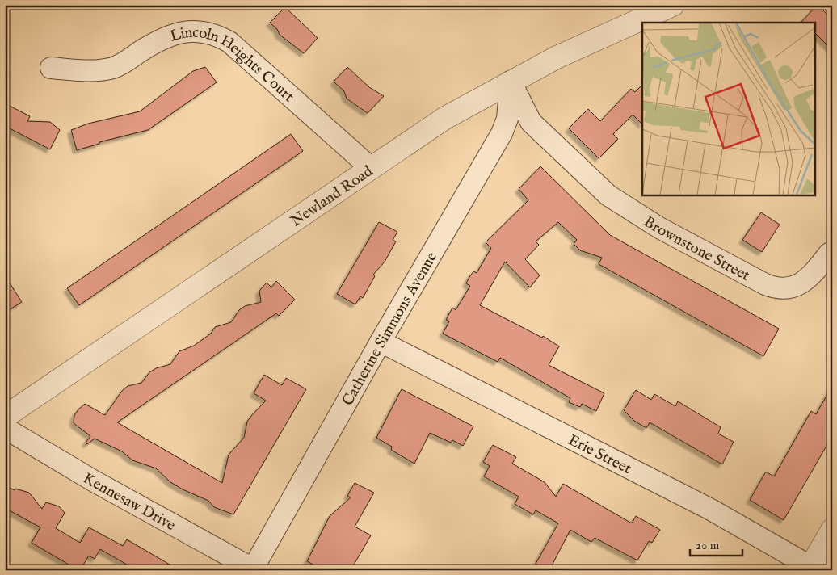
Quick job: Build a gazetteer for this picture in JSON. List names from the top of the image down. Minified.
{"streets":{"street":["Lincoln Heights Court","Newland Road","Brownstone Street","Catherine Simmons Avenue","Erie Street","Kennesaw Drive"]},"crossings":[["Lincoln Heights Court","Newland Road"],["Newland Road","Brownstone Street"],["Newland Road","Catherine Simmons Avenue"],["Brownstone Street","Catherine Simmons Avenue"],["Catherine Simmons Avenue","Erie Street"],["Catherine Simmons Avenue","Kennesaw Drive"]],"scale_bar":"20 m"}
